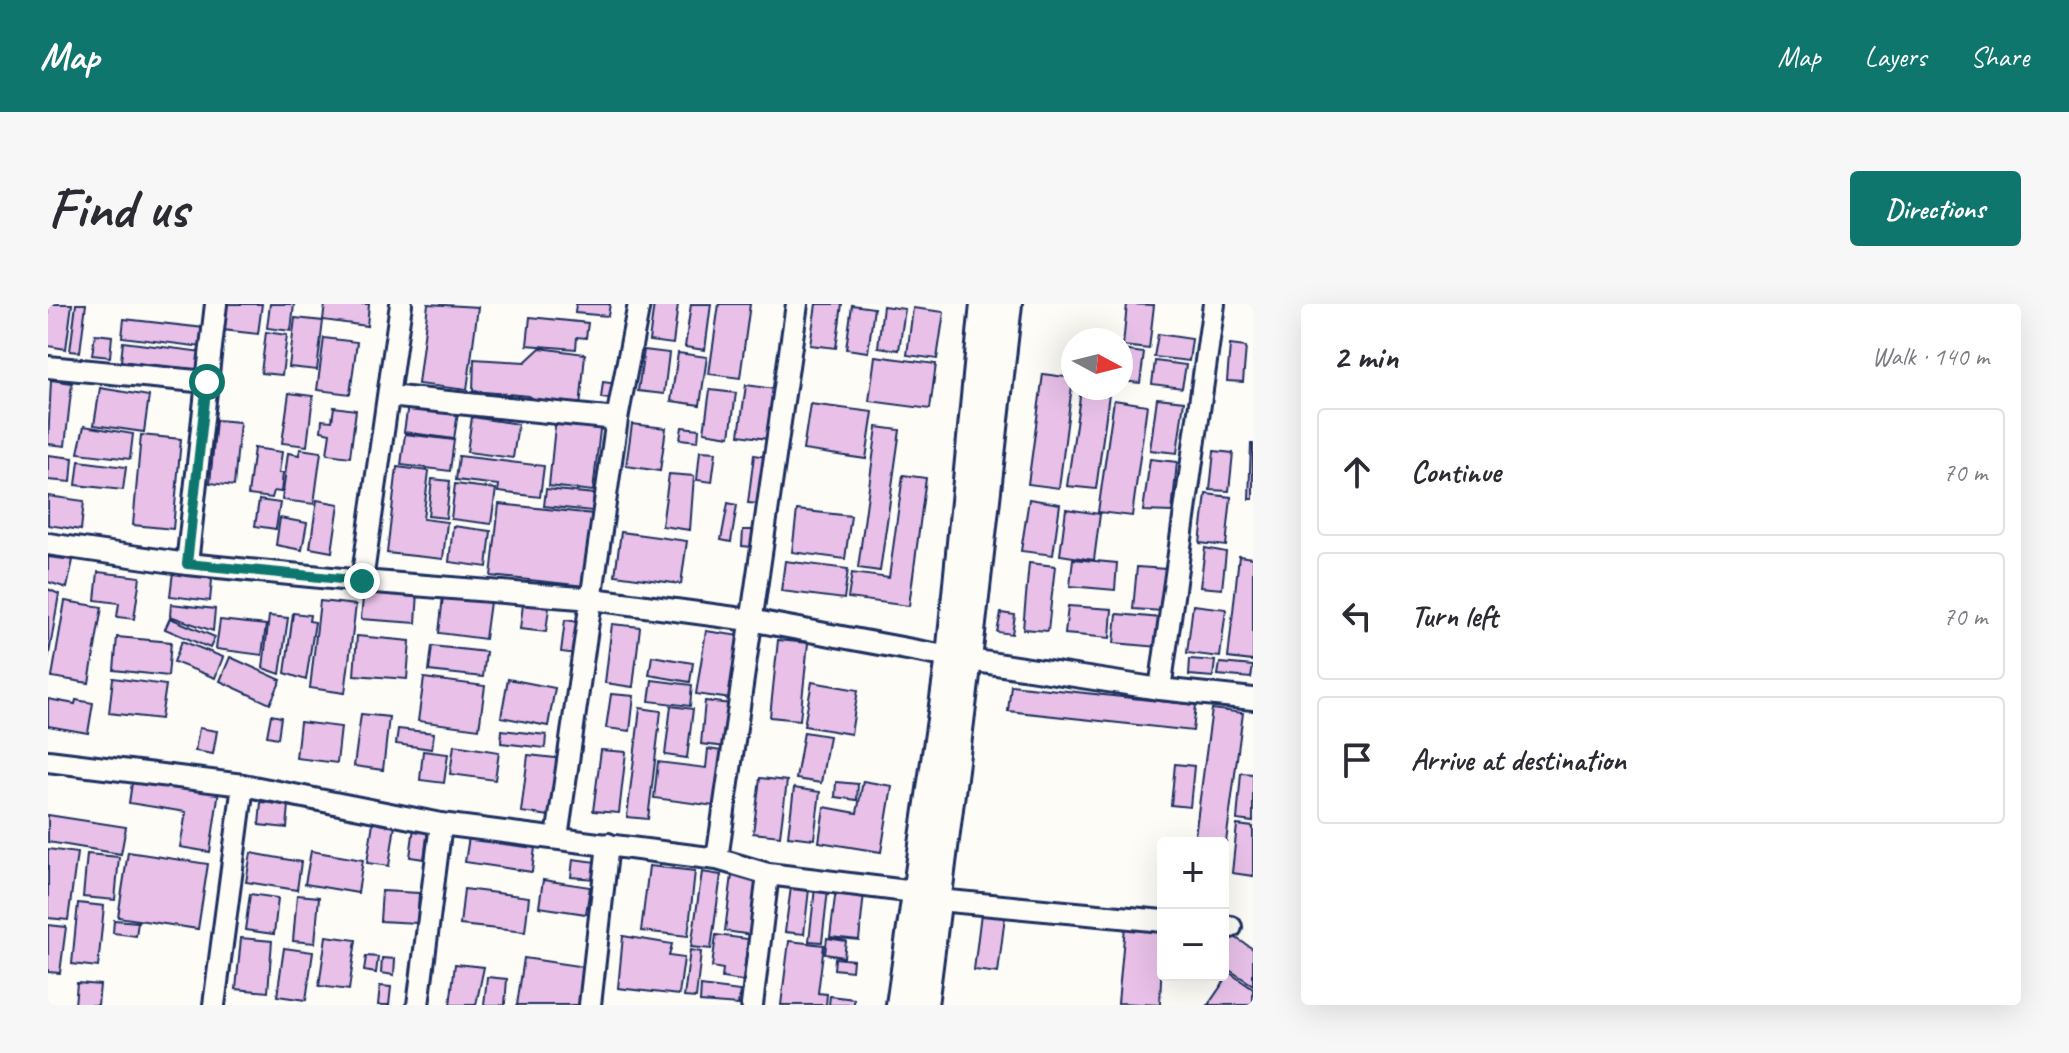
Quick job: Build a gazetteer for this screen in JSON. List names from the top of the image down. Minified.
{"north":"right","page":{"header":"Map","nav":["Map","Layers","Share"],"buttons":"Directions","title":"Find us","heading":["2 min","Walk · 140 m"],"list":[["Continue","70 m"],["Turn left","70 m"],"Arrive at destination"],"map_buttons":["+","−"]}}
